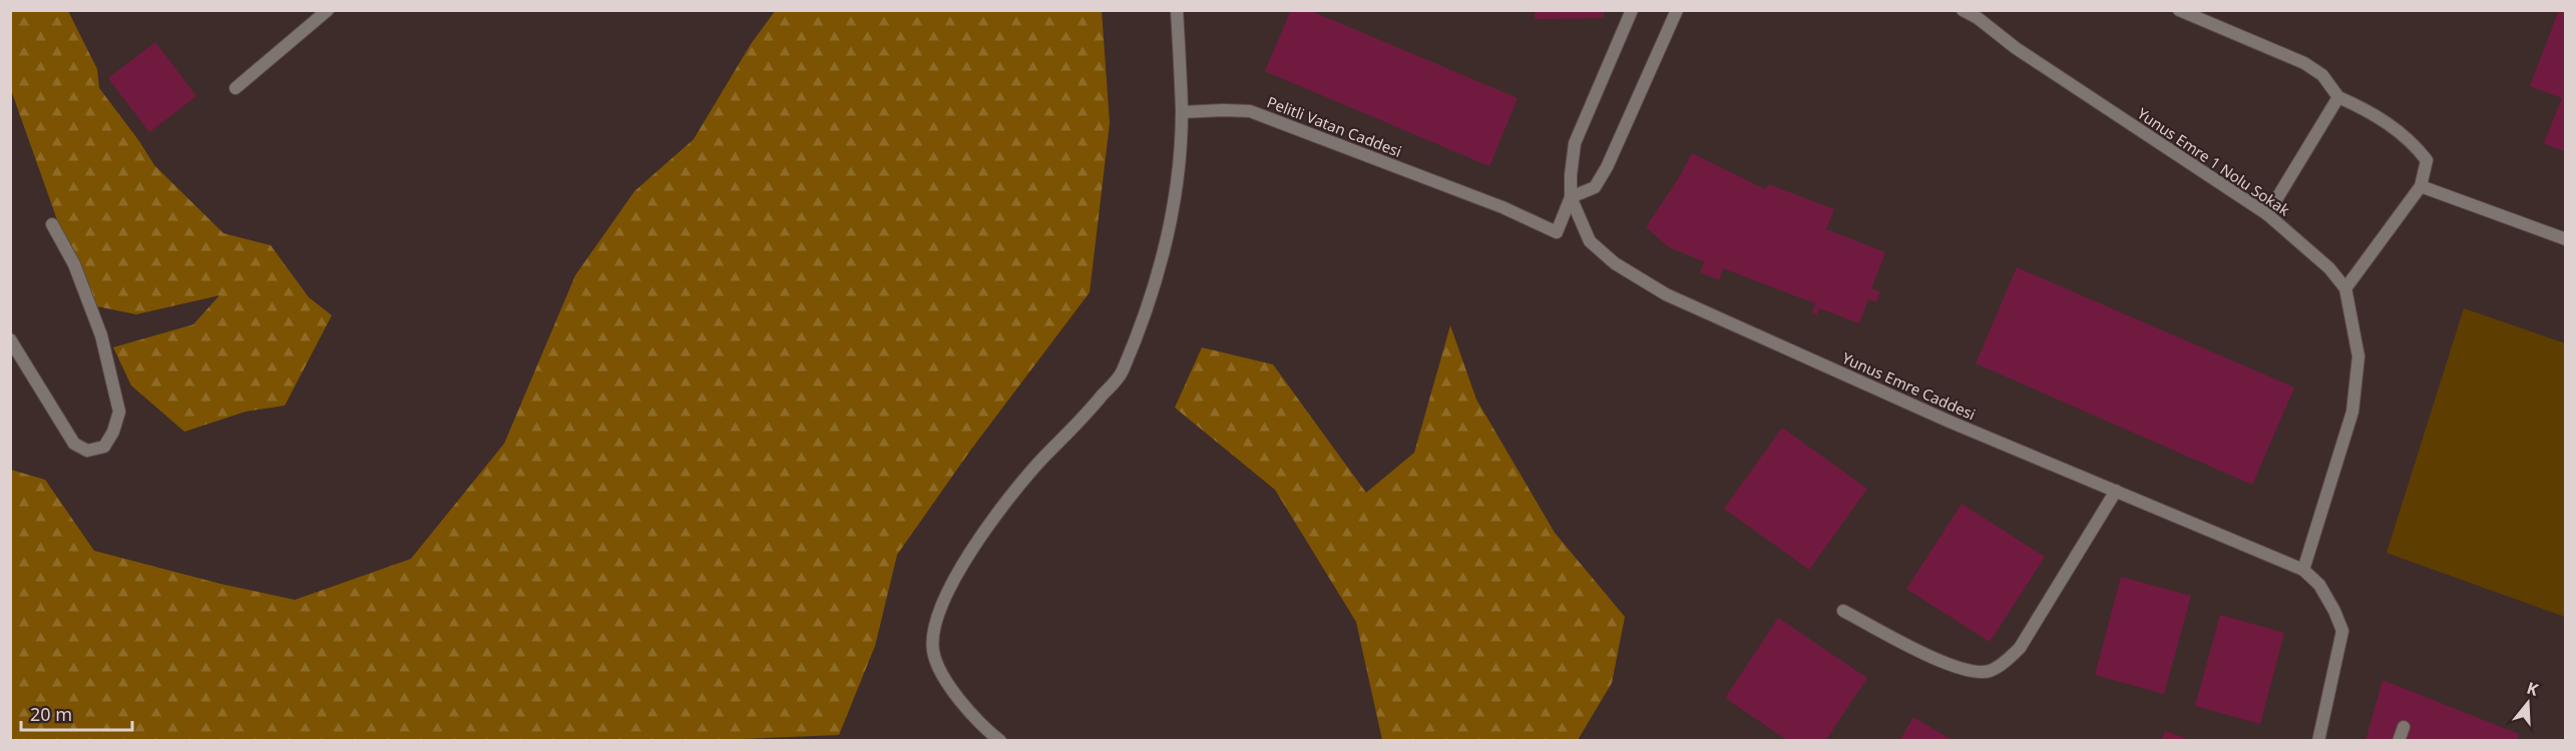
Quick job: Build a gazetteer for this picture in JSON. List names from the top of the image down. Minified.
{"streets":{"street":["Pelitli Vatan Caddesi","Yunus Emre 1 Nolu Sokak","Yunus Emre Caddesi"]},"crossings":[["Pelitli Vatan Caddesi","Yunus Emre Caddesi"],["Yunus Emre 1 Nolu Sokak","Yunus Emre Caddesi"]],"scale_bar":"20 m","north":"top"}
